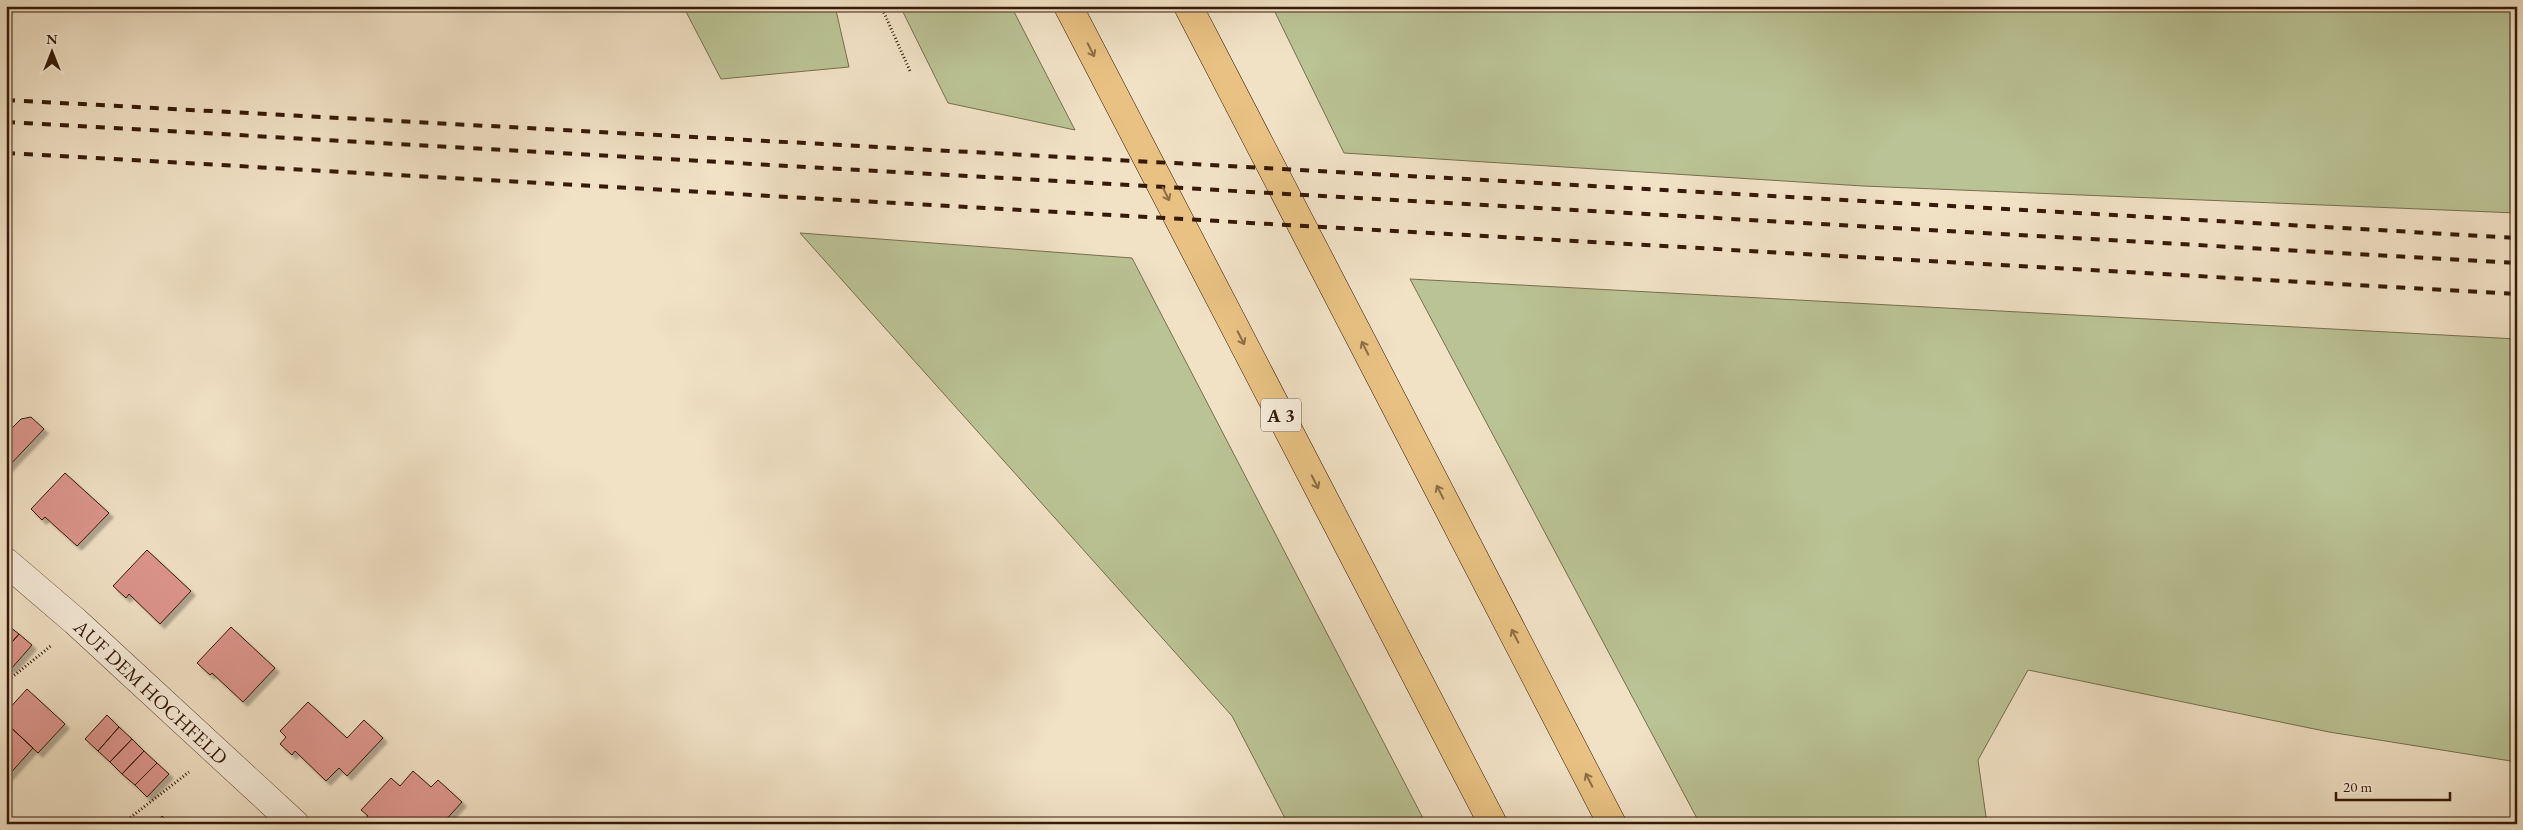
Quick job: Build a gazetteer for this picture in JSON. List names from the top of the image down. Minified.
{"streets":{"highway":["A 3"],"street":["AUF DEM HOCHFELD"]},"scale_bar":"20 m","north":"top"}
